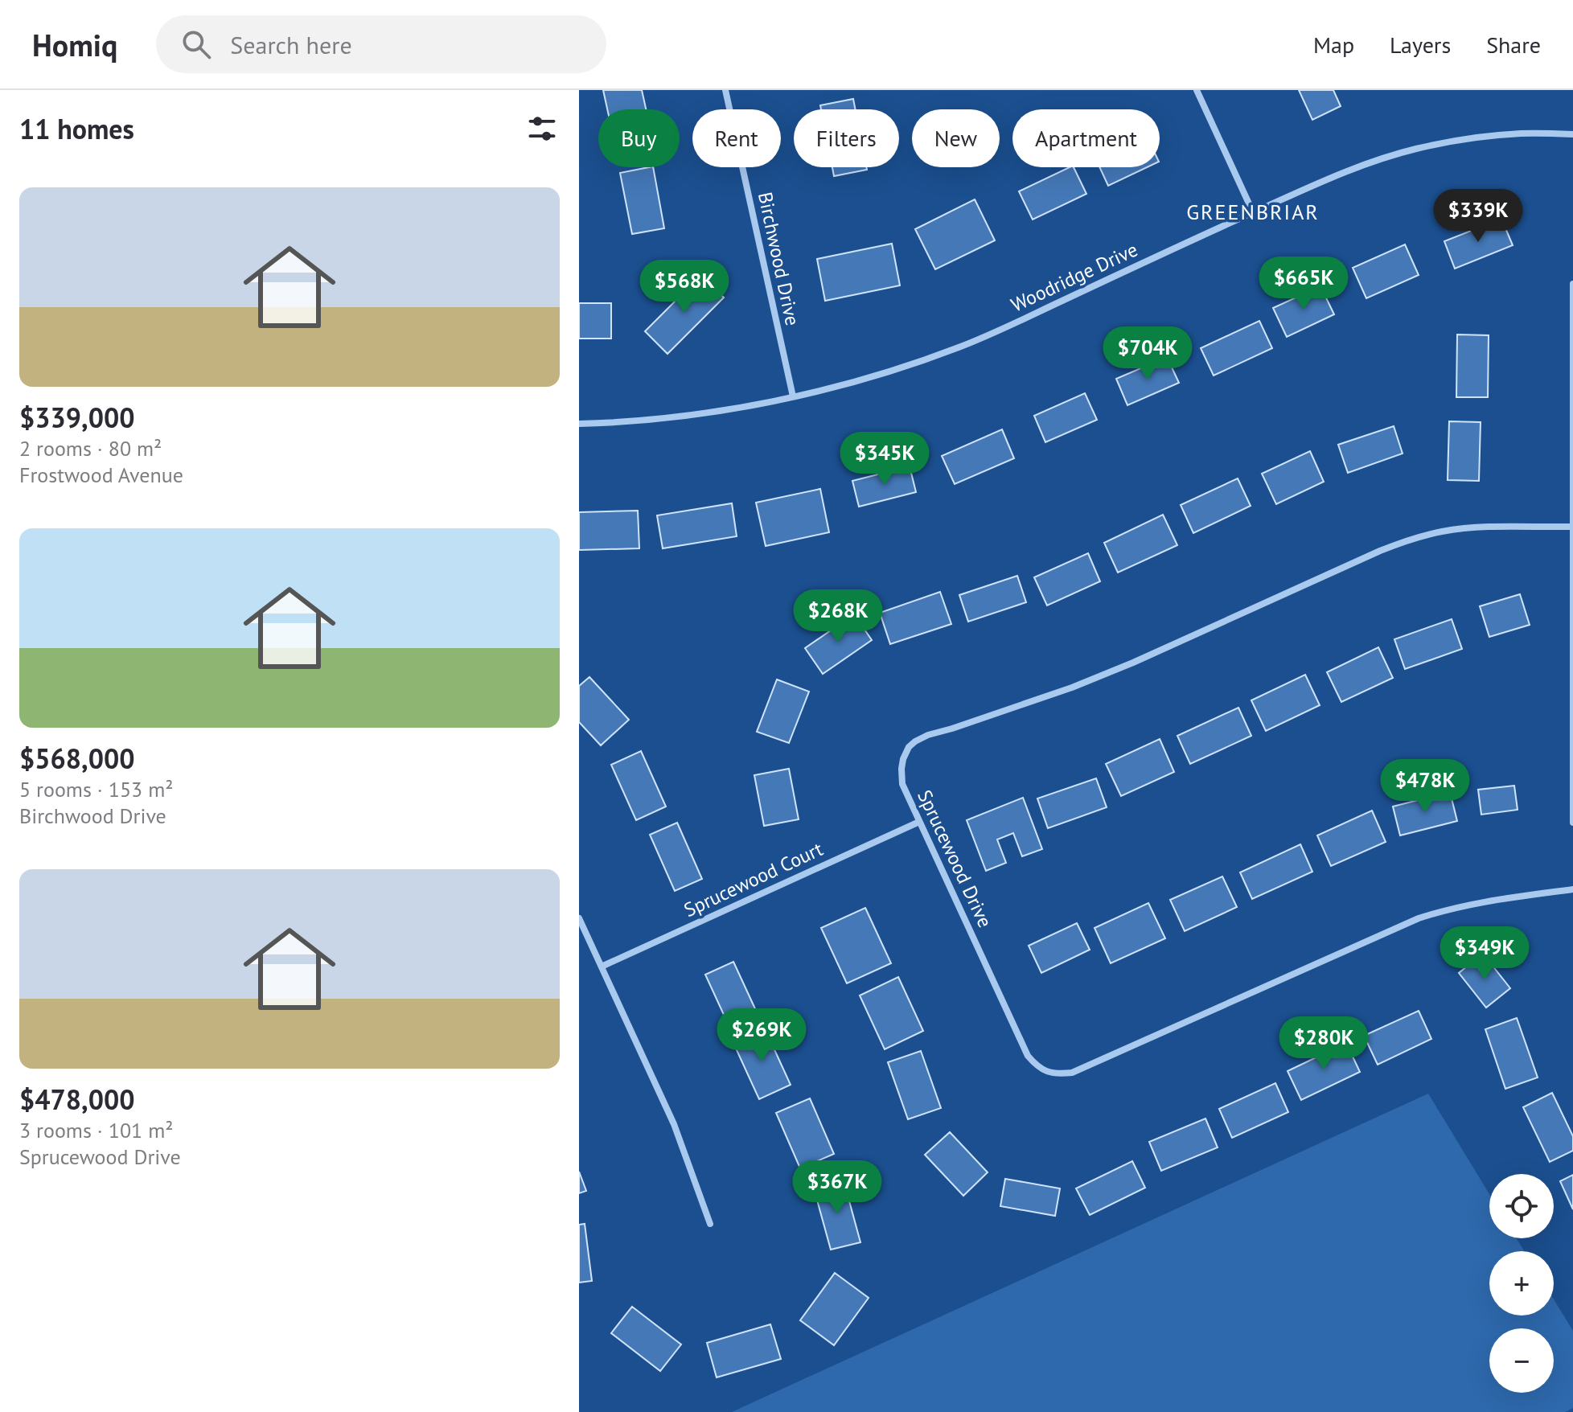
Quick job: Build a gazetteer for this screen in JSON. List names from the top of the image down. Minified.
{"streets":{"street":["Birchwood Drive","Woodridge Drive","Sprucewood Drive","Sprucewood Court"]},"crossings":[["Birchwood Drive","Woodridge Drive"],["Sprucewood Drive","Sprucewood Court"]],"districts":["GREENBRIAR"],"page":{"header":"Homiq","search":"Search here","nav":["Map","Layers","Share"],"heading":"11 homes","chip":["Buy","Rent","Filters","New","Apartment"],"list":[{"name":"$339,000","note":"2 rooms · 80 m² · Frostwood Avenue"},{"name":"$568,000","note":"5 rooms · 153 m² · Birchwood Drive"},{"name":"$478,000","note":"3 rooms · 101 m² · Sprucewood Drive"}],"price":["$339K","$665K","$568K","$704K","$345K","$268K","$478K","$349K","$269K","$280K","$367K"],"map_buttons":["+","−"]}}
